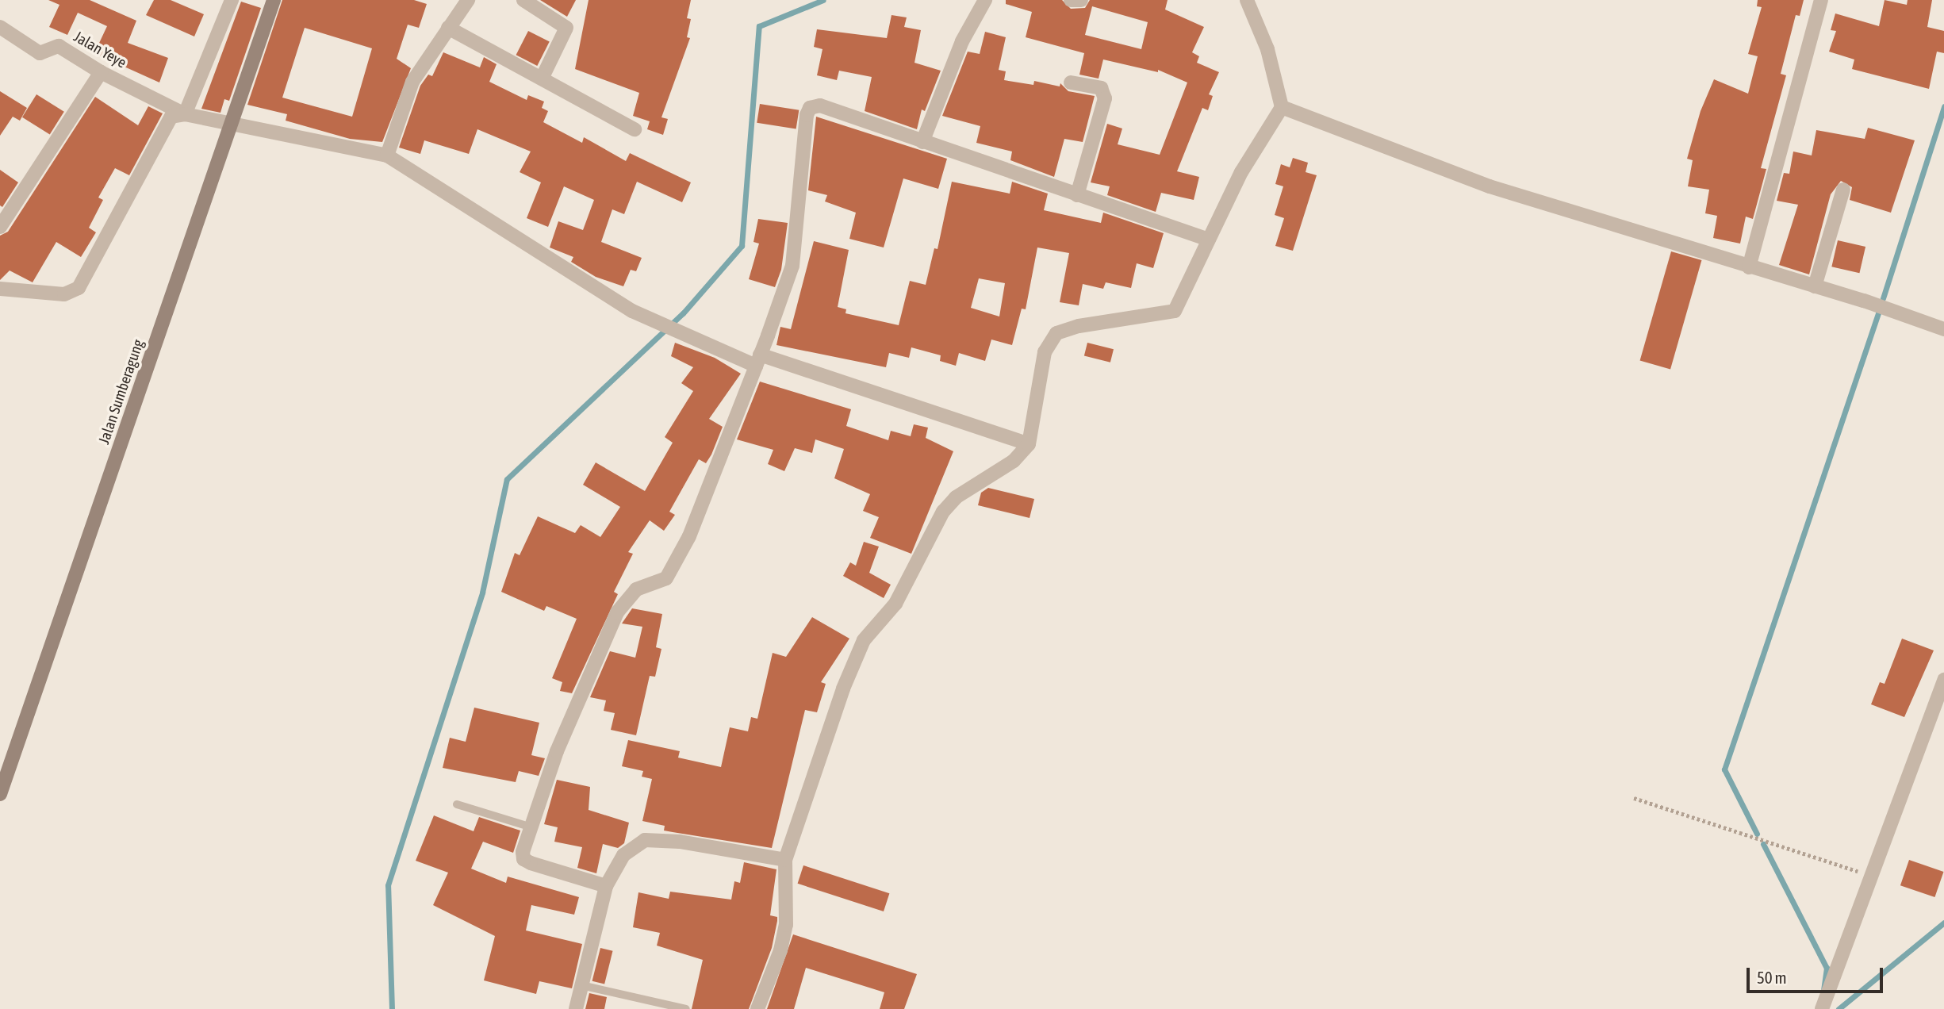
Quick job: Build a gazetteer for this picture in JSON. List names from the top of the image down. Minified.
{"streets":{"street":["Jalan Yeye","Jalan Sumberagung"]},"crossings":[["Jalan Yeye","Jalan Sumberagung"]],"scale_bar":"50 m"}
